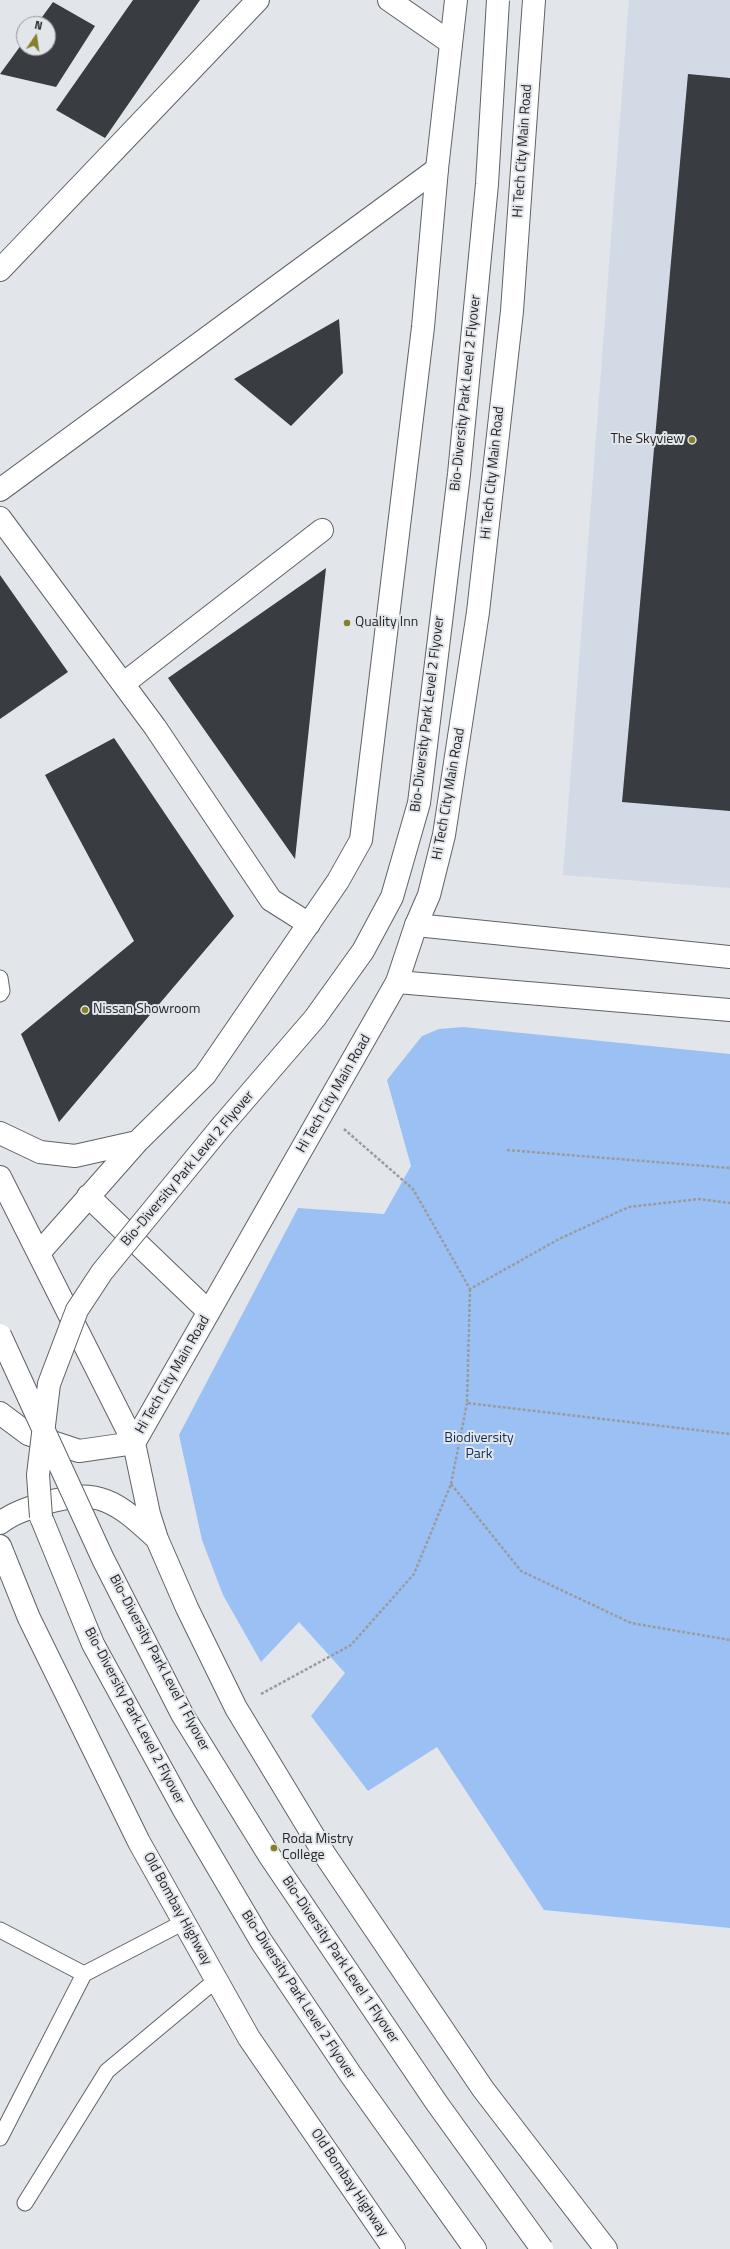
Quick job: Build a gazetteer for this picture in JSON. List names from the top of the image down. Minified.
{"streets":{"main road":["Hi Tech City Main Road","Bio-Diversity Park Level 2 Flyover","Bio-Diversity Park Level 1 Flyover","Old Bombay Highway"]},"parks":["Biodiversity Park"],"places":["The Skyview","Quality Inn","Nissan Showroom","Roda Mistry College"],"north":"top"}
